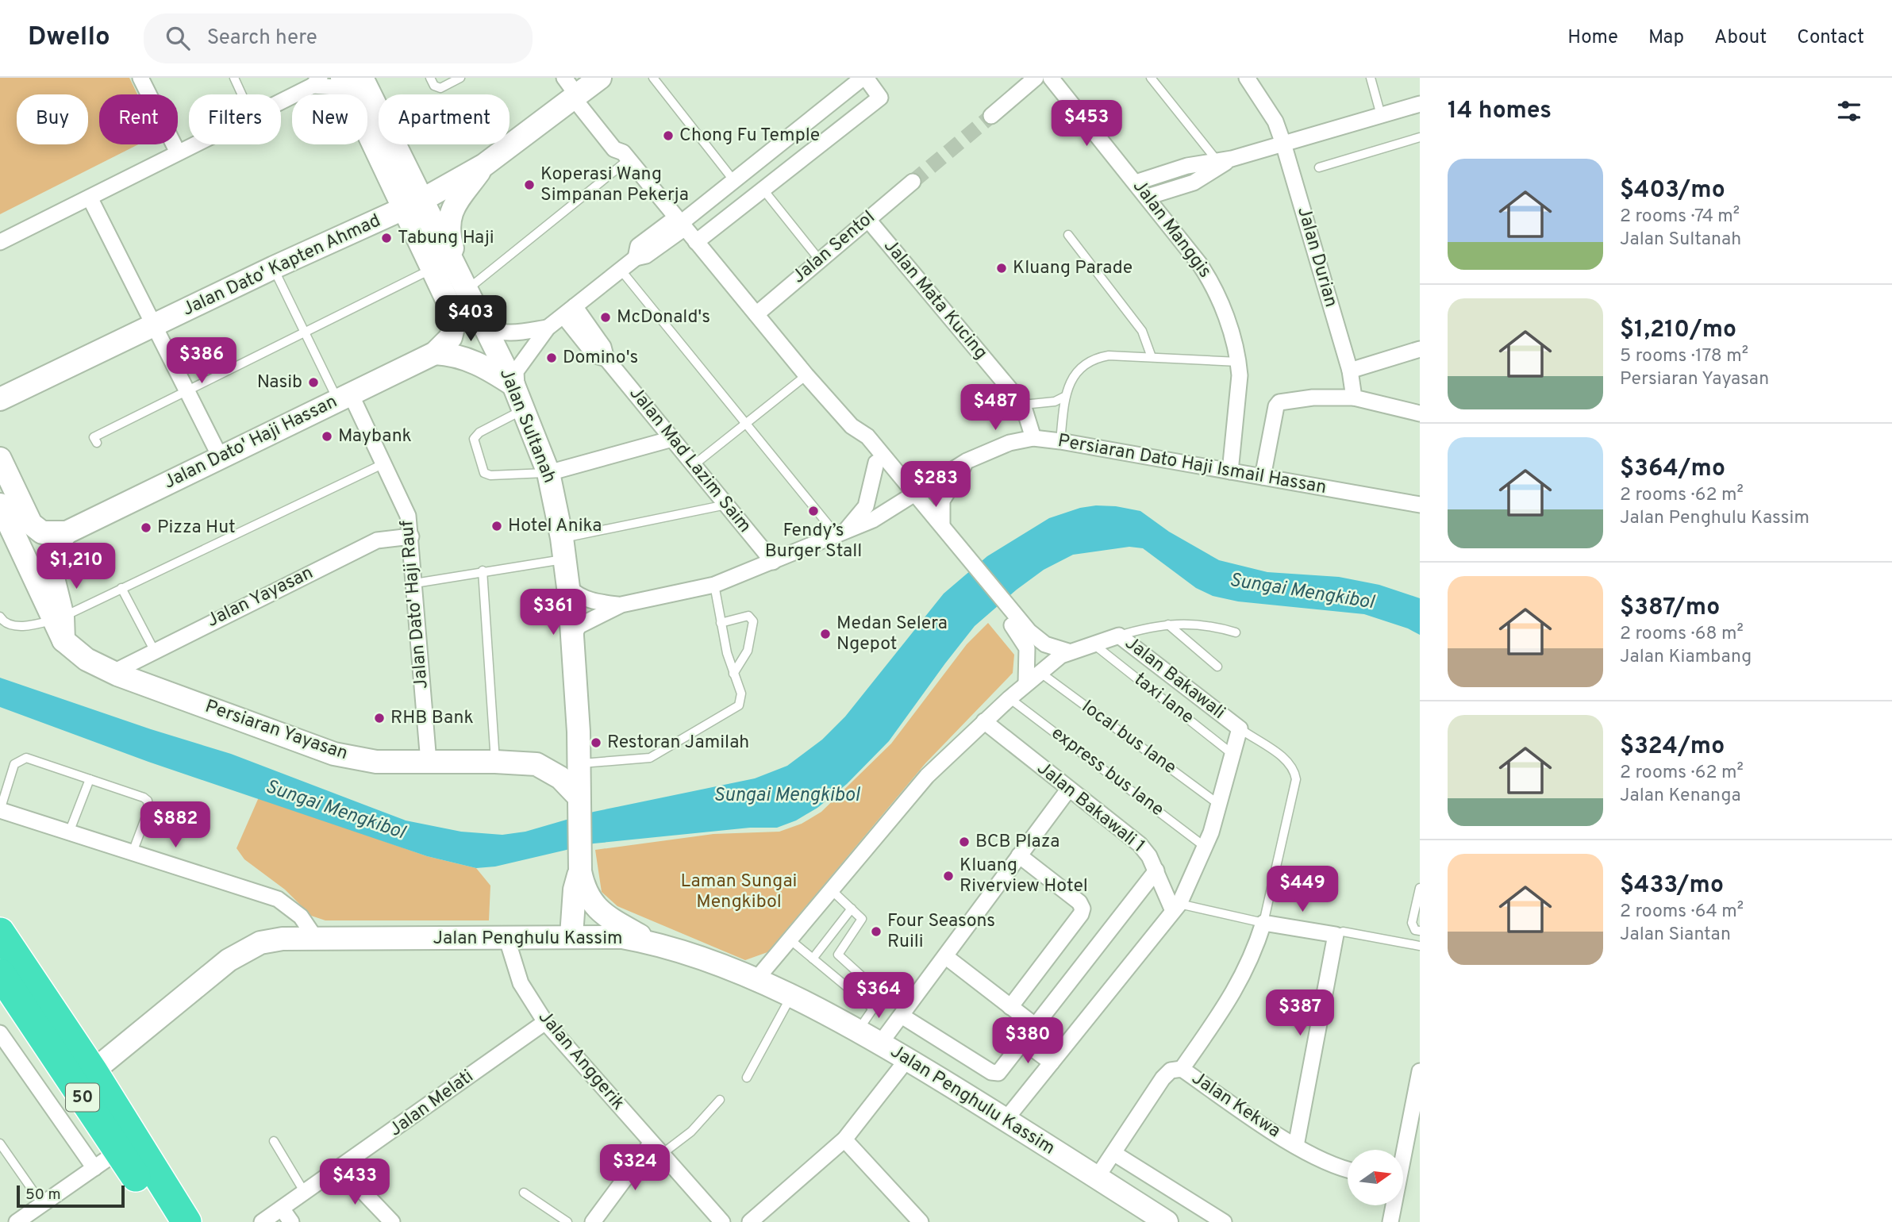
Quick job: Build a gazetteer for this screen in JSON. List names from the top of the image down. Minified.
{"streets":{"highway":["50"],"street":["Jalan Manggis","Jalan Sentol","Jalan Durian","Jalan Dato' Kapten Ahmad","Jalan Mata Kucing","Jalan Sultanah","Jalan Dato' Haji Hassan","Jalan Mad Lazim Saim","Persiaran Dato Haji Ismail Hassan","Jalan Yayasan","Jalan Dato' Haji Rauf","Jalan Bakawali","Persiaran Yayasan","Jalan Bakawali 1","Jalan Penghulu Kassim","Jalan Anggerik","Jalan Melati","Jalan Kekwa"],"lane":["taxi lane","local bus lane","express bus lane"]},"crossings":[["Jalan Manggis","Persiaran Dato Haji Ismail Hassan"],["Jalan Sentol","Jalan Mata Kucing"],["Jalan Dato' Kapten Ahmad","Jalan Sultanah"],["Jalan Mata Kucing","Persiaran Dato Haji Ismail Hassan"],["Jalan Sultanah","Jalan Dato' Haji Hassan"],["Jalan Sultanah","Persiaran Yayasan"],["Jalan Sultanah","Jalan Penghulu Kassim"],["Jalan Dato' Haji Hassan","Jalan Dato' Haji Rauf"],["Jalan Dato' Haji Hassan","Persiaran Yayasan"],["Jalan Mad Lazim Saim","Persiaran Dato Haji Ismail Hassan"],["Jalan Yayasan","Jalan Dato' Haji Rauf"],["Jalan Yayasan","Persiaran Yayasan"],["Jalan Dato' Haji Rauf","Persiaran Yayasan"],["Jalan Bakawali","taxi lane"],["Jalan Bakawali","local bus lane"],["Jalan Bakawali","express bus lane"],["Jalan Bakawali","Jalan Bakawali 1"],["Jalan Bakawali","Jalan Penghulu Kassim"],["Jalan Penghulu Kassim","Jalan Anggerik"],["Jalan Penghulu Kassim","50"],["Jalan Penghulu Kassim","Jalan Kekwa"],["Jalan Anggerik","Jalan Melati"]],"water":["Sungai Mengkibol"],"parks":["Laman Sungai Mengkibol"],"places":["Chong Fu Temple","Koperasi Wang Simpanan Pekerja","Tabung Haji","Kluang Parade","McDonald's","Domino's","Nasib","Maybank","Fendy’s Burger Stall","Hotel Anika","Pizza Hut","Medan Selera Ngepot","RHB Bank","Restoran Jamilah","BCB Plaza","Kluang Riverview Hotel","Four Seasons Ruili"],"scale_bar":"50 m","north":"right","page":{"header":"Dwello","search":"Search here","nav":["Home","Map","About","Contact"],"heading":"14 homes","chip":["Buy","Rent","Filters","New","Apartment"],"price":["$453","$403","$386","$487","$283","$1,210","$361","$882","$449","$364","$387","$380","$324","$433"],"list":[{"name":"$403/mo","note":"2 rooms · 74 m² · Jalan Sultanah"},{"name":"$1,210/mo","note":"5 rooms · 178 m² · Persiaran Yayasan"},{"name":"$364/mo","note":"2 rooms · 62 m² · Jalan Penghulu Kassim"},{"name":"$387/mo","note":"2 rooms · 68 m² · Jalan Kiambang"},{"name":"$324/mo","note":"2 rooms · 62 m² · Jalan Kenanga"},{"name":"$433/mo","note":"2 rooms · 64 m² · Jalan Siantan"}],"scale":"50 m"}}
